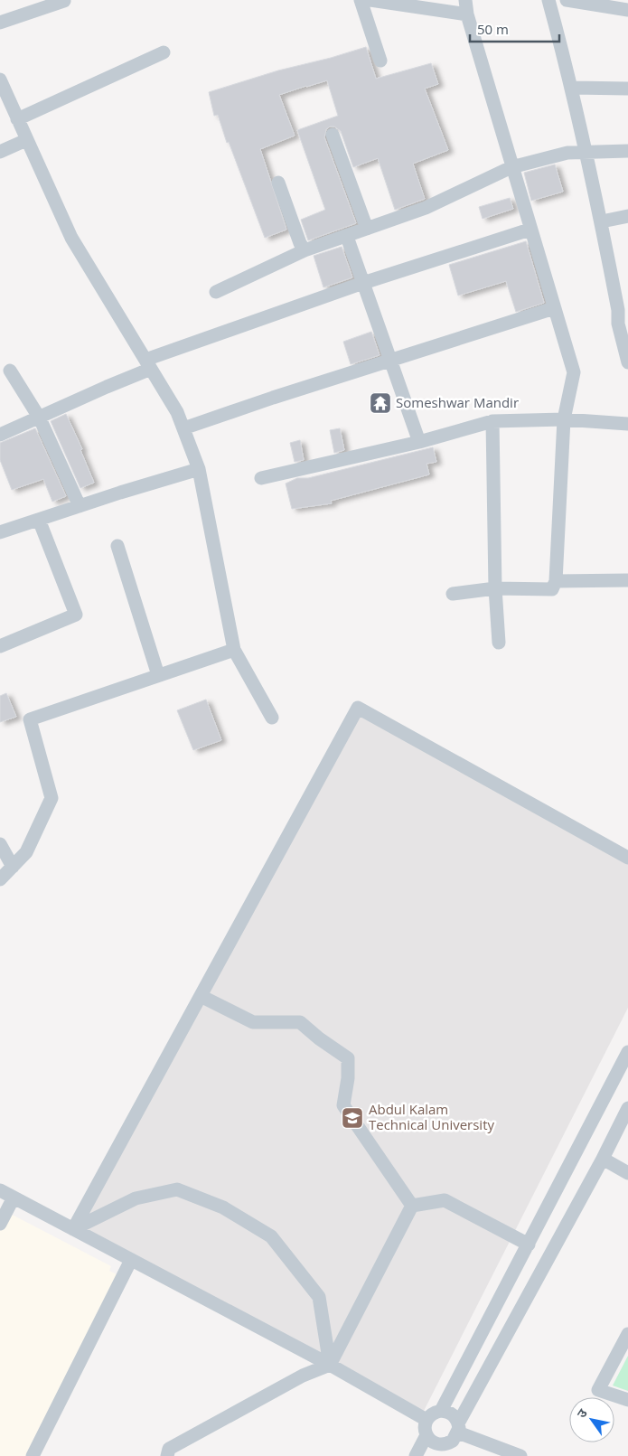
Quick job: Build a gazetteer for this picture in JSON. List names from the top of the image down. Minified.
{"places":{"temple":["Someshwar Mandir"],"school or university":["Abdul Kalam Technical University"]},"scale_bar":"50 m","north":"top left"}
